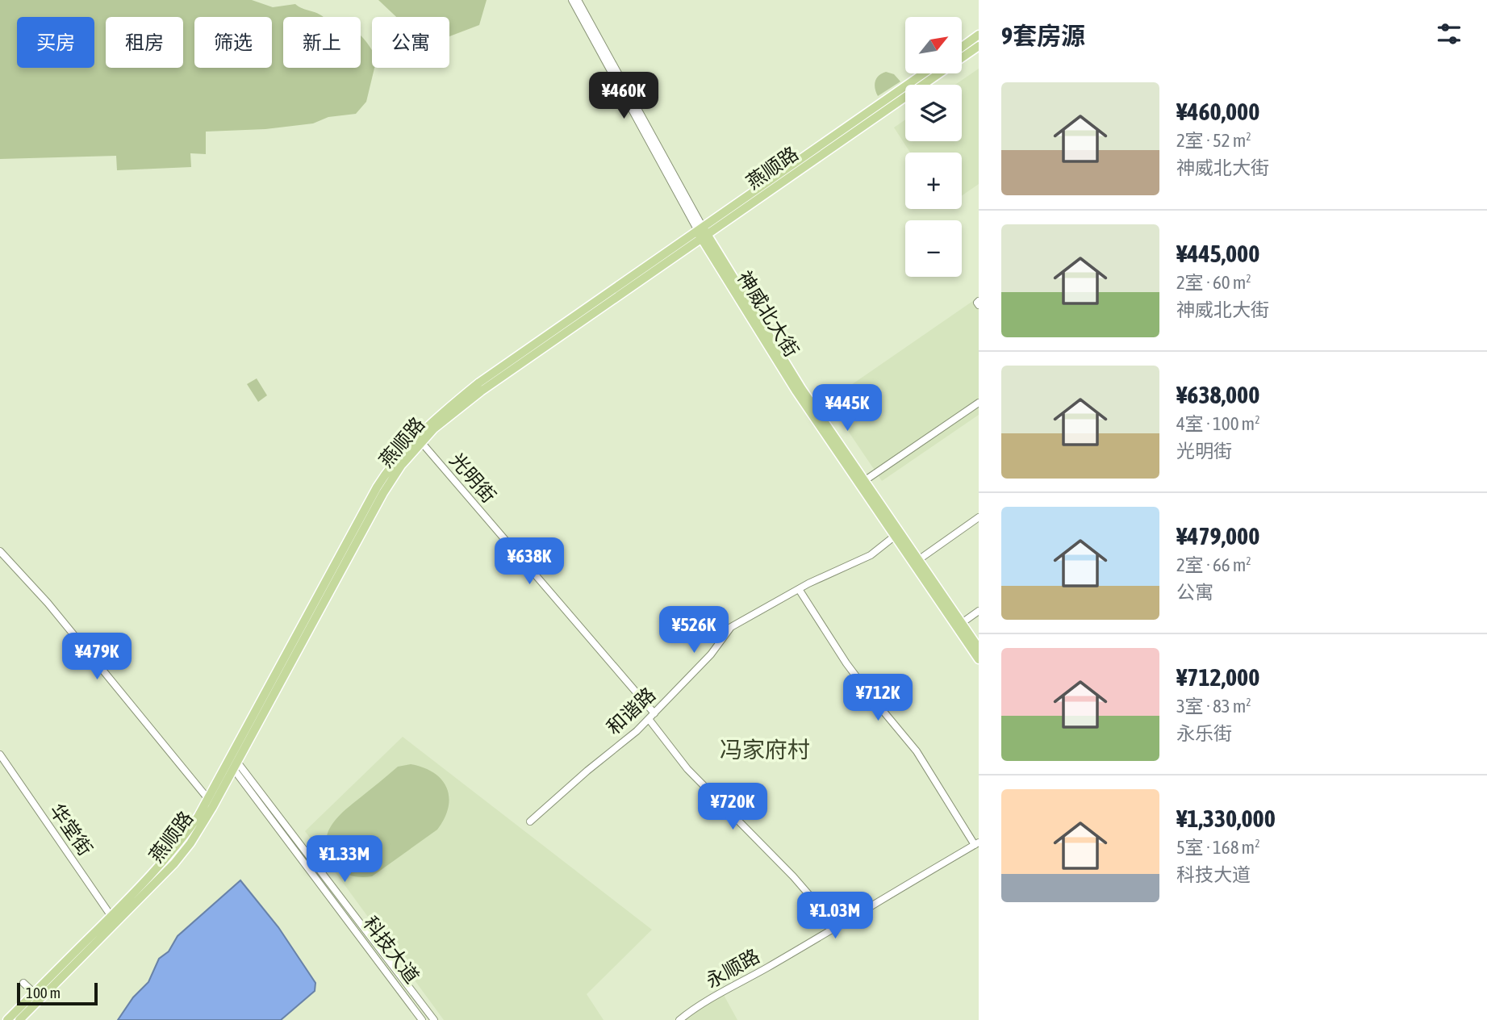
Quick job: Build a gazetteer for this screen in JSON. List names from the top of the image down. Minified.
{"streets":{"main road":["燕顺路","神威北大街"],"street":["光明街","和谐路","华堂街","科技大道","永顺路"]},"crossings":[["燕顺路","神威北大街"],["燕顺路","光明街"],["燕顺路","华堂街"],["燕顺路","科技大道"],["神威北大街","和谐路"],["光明街","和谐路"]],"districts":["冯家府村"],"scale_bar":"100 m","north":"top right","page":{"heading":"9套房源","map_buttons":["+","−"],"chip":["买房","租房","筛选","新上","公寓"],"list":[{"name":"¥460,000","note":"2室 · 52 m² · 神威北大街"},{"name":"¥445,000","note":"2室 · 60 m² · 神威北大街"},{"name":"¥638,000","note":"4室 · 100 m² · 光明街"},{"name":"¥479,000","note":"2室 · 66 m² · 公寓"},{"name":"¥712,000","note":"3室 · 83 m² · 永乐街"},{"name":"¥1,330,000","note":"5室 · 168 m² · 科技大道"}],"price":["¥460K","¥445K","¥638K","¥526K","¥479K","¥712K","¥720K","¥1.33M","¥1.03M"],"scale":"100 m"}}
